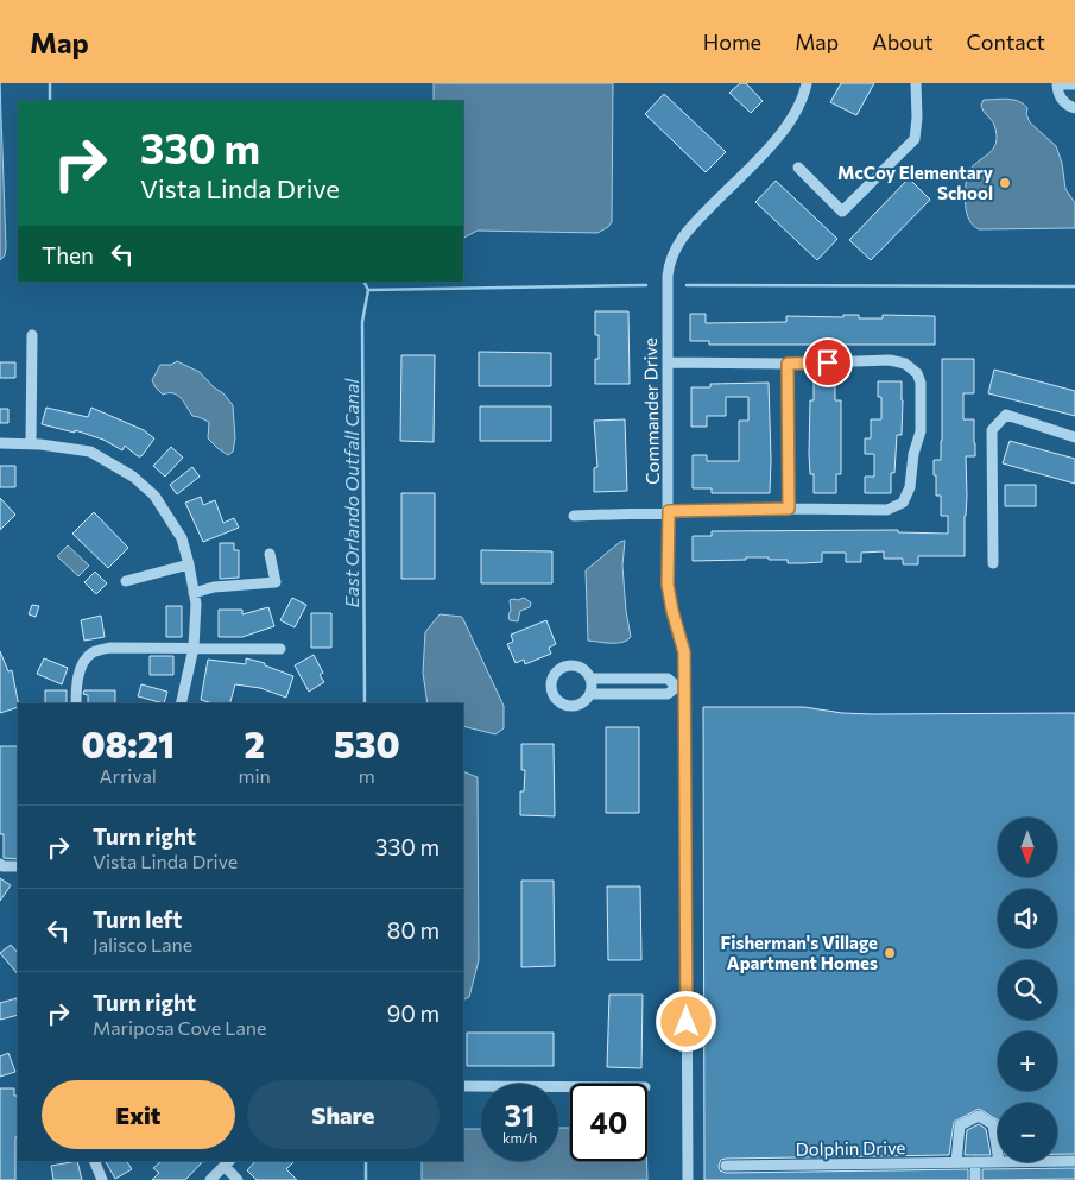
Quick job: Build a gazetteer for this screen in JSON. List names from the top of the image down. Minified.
{"streets":{"street":["Commander Drive","Dolphin Drive"]},"water":["East Orlando Outfall Canal"],"places":["McCoy Elementary School","Fisherman's Village Apartment Homes"],"north":"bottom","page":{"header":"Map","nav":["Home","Map","About","Contact"],"turn":["330 m","Vista Linda Drive"],"then":"Then","eta":["08:21","Arrival","2","min","530","m"],"list":[{"name":"Turn right","note":"Vista Linda Drive","value":"330 m"},{"name":"Turn left","note":"Jalisco Lane","value":"80 m"},{"name":"Turn right","note":"Mariposa Cove Lane","value":"90 m"}],"map_buttons":["+","−"],"buttons":["Exit","Share"],"speed":"31 km/h","limit":"40"}}
